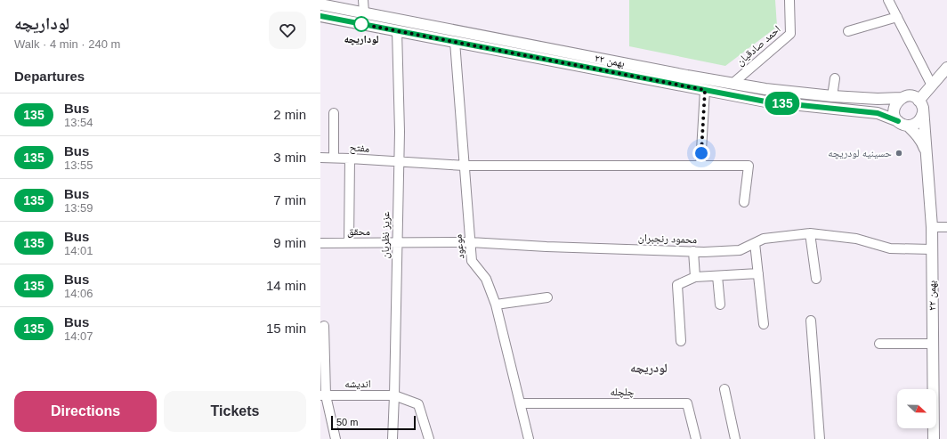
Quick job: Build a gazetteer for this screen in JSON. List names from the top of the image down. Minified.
{"streets":{"street":["احمد صادقیان","۲۲ بهمن","مفتح","محقق","عزیز نظریان","محمود رنجبران","موعود","اندیشه","چلچله"]},"crossings":[["احمد صادقیان","۲۲ بهمن"],["۲۲ بهمن","عزیز نظریان"],["۲۲ بهمن","محمود رنجبران"],["۲۲ بهمن","موعود"],["مفتح","عزیز نظریان"],["مفتح","موعود"],["محقق","عزیز نظریان"],["محقق","محمود رنجبران"],["عزیز نظریان","محمود رنجبران"],["عزیز نظریان","اندیشه"],["محمود رنجبران","موعود"],["موعود","چلچله"]],"districts":["لودریچه"],"places":["لوداریچه","حسینیه لودریچه"],"lines":["bus line 135"],"scale_bar":"50 m","north":"right","page":{"heading":[["لوداریچه","Walk · 4 min · 240 m"],"Departures"],"on_map":"135","list":[{"mark":"135","name":"Bus","note":"13:54","value":"2 min"},{"mark":"135","name":"Bus","note":"13:55","value":"3 min"},{"mark":"135","name":"Bus","note":"13:59","value":"7 min"},{"mark":"135","name":"Bus","note":"14:01","value":"9 min"},{"mark":"135","name":"Bus","note":"14:06","value":"14 min"},{"mark":"135","name":"Bus","note":"14:07","value":"15 min"}],"buttons":["Directions","Tickets"],"scale":"50 m"}}
